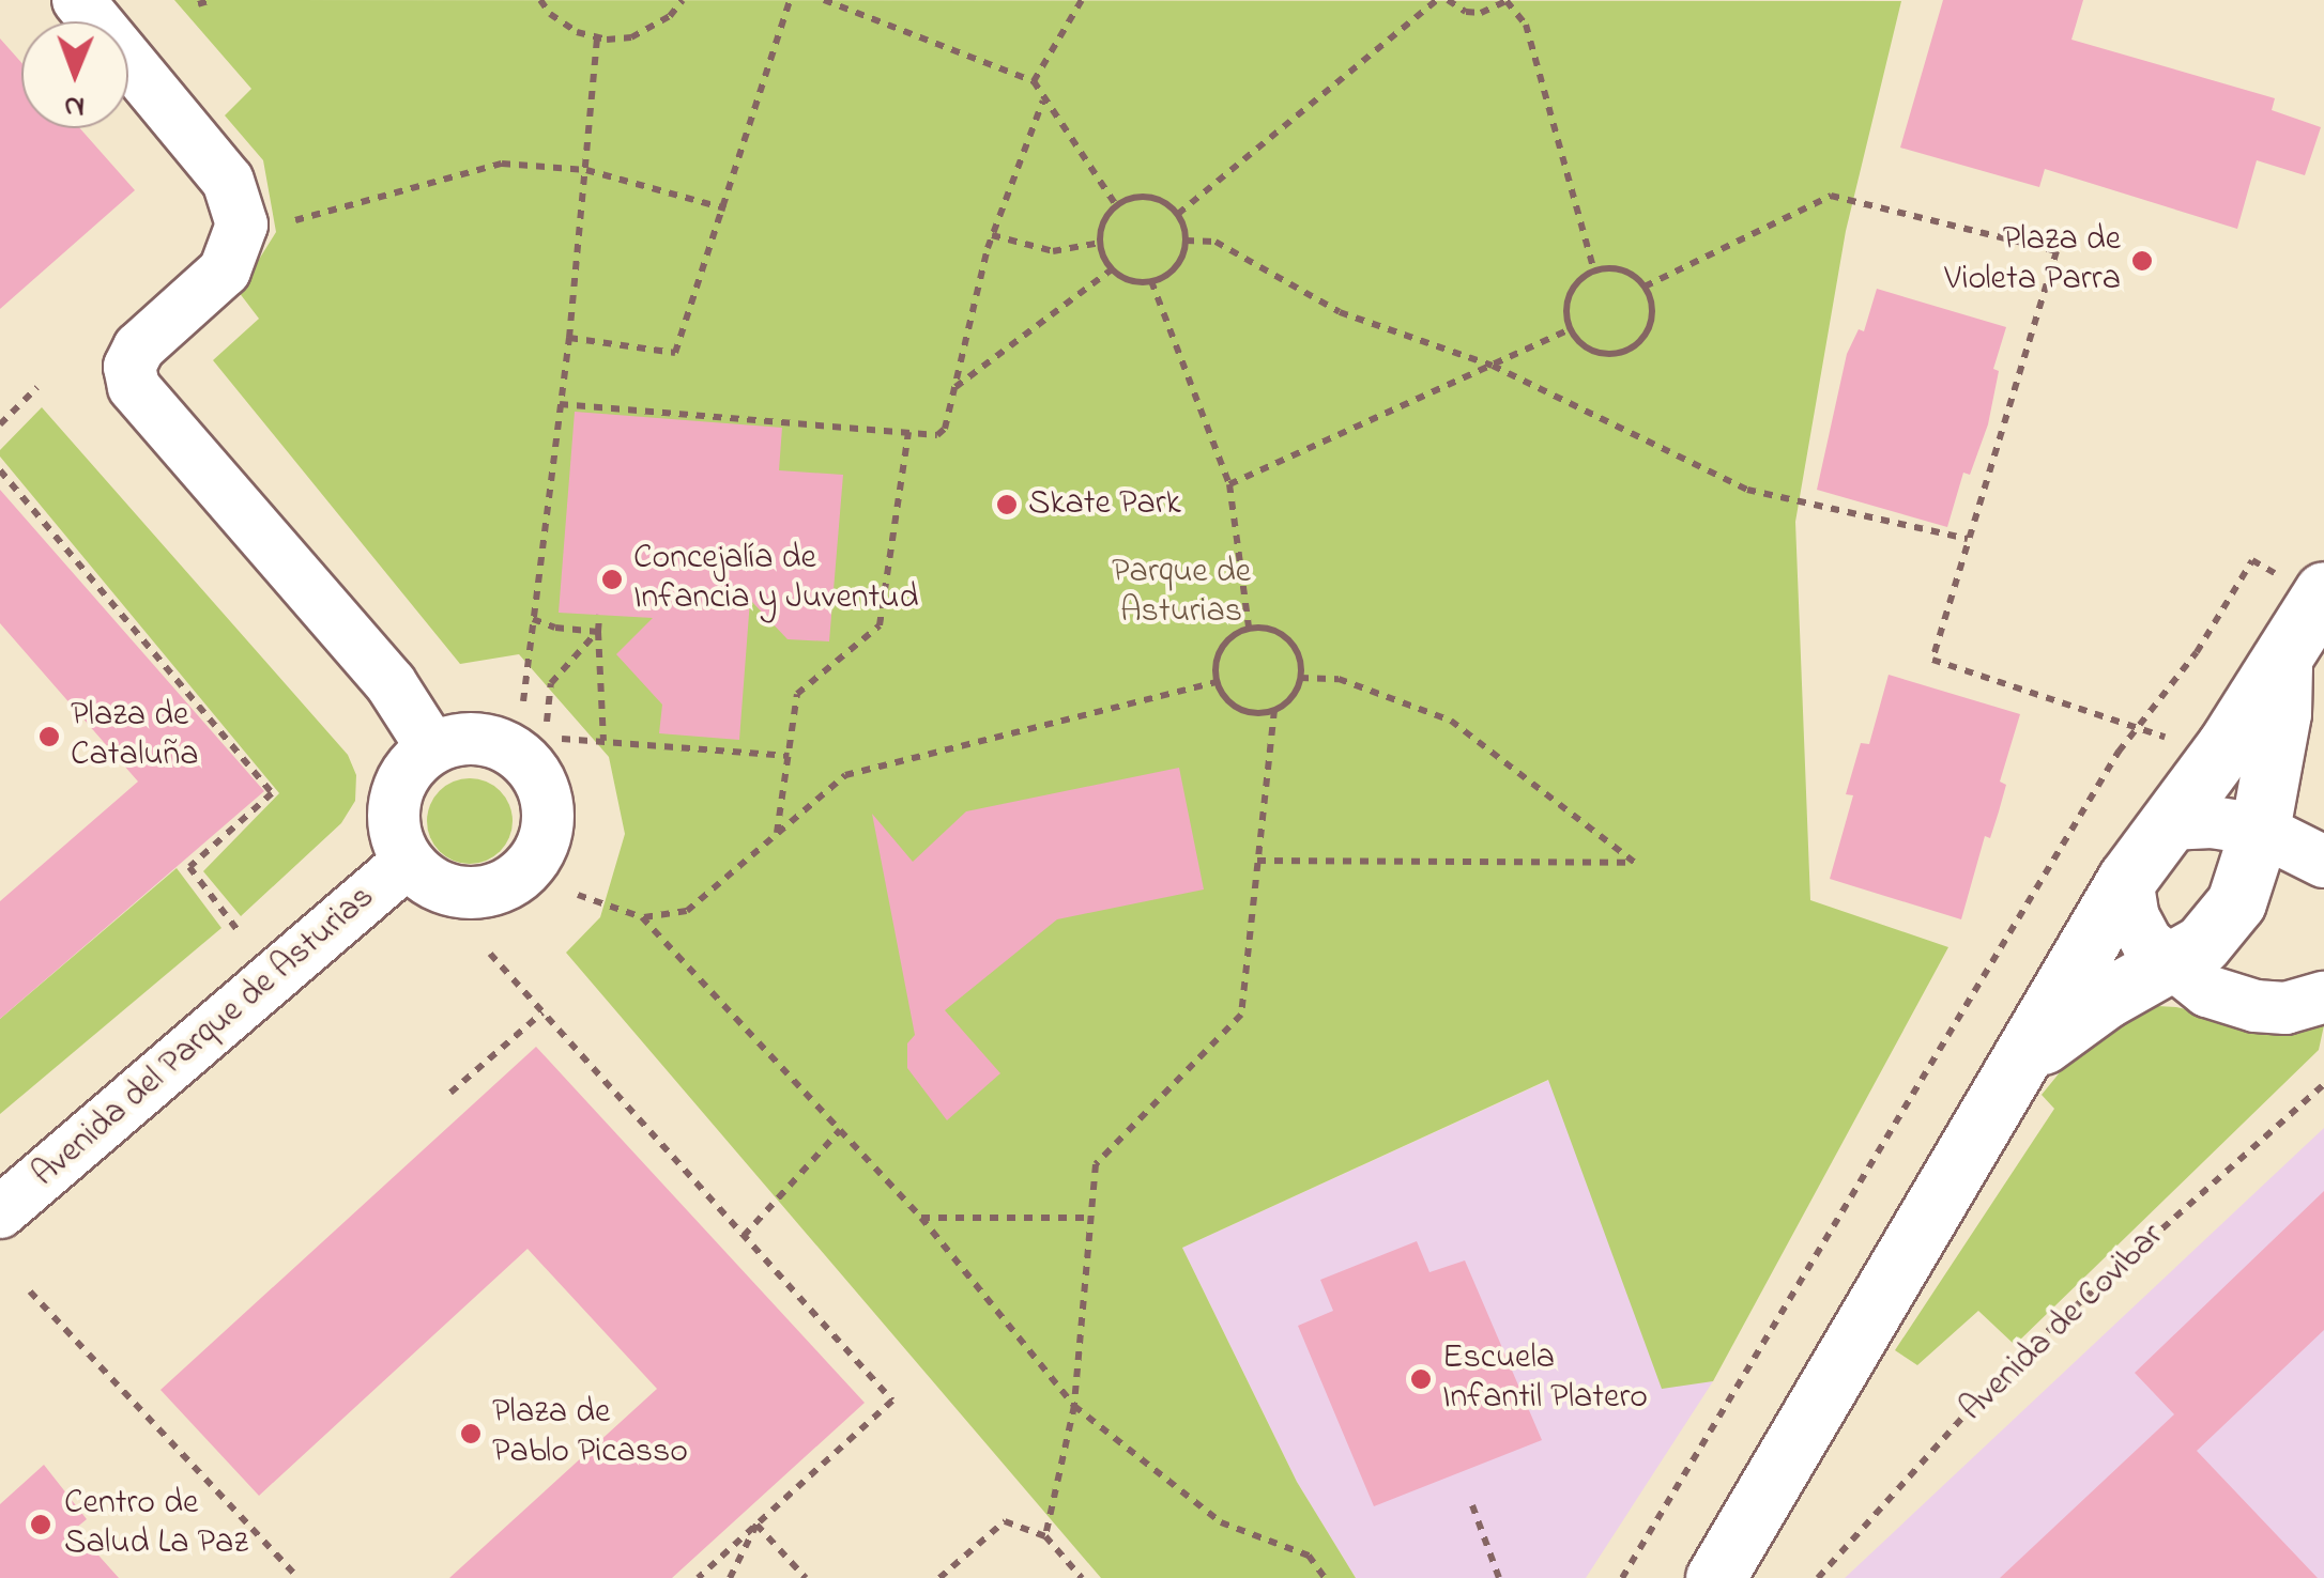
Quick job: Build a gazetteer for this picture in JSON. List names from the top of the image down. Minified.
{"streets":{"street":["Avenida del Parque de Asturias"],"path":["Avenida de Covibar"]},"parks":["Parque de Asturias"],"places":["Plaza de Violeta Parra","Skate Park","Concejalía de Infancia y Juventud","Plaza de Cataluña","Escuela Infantil Platero","Plaza de Pablo Picasso","Centro de Salud La Paz"],"north":"bottom"}
